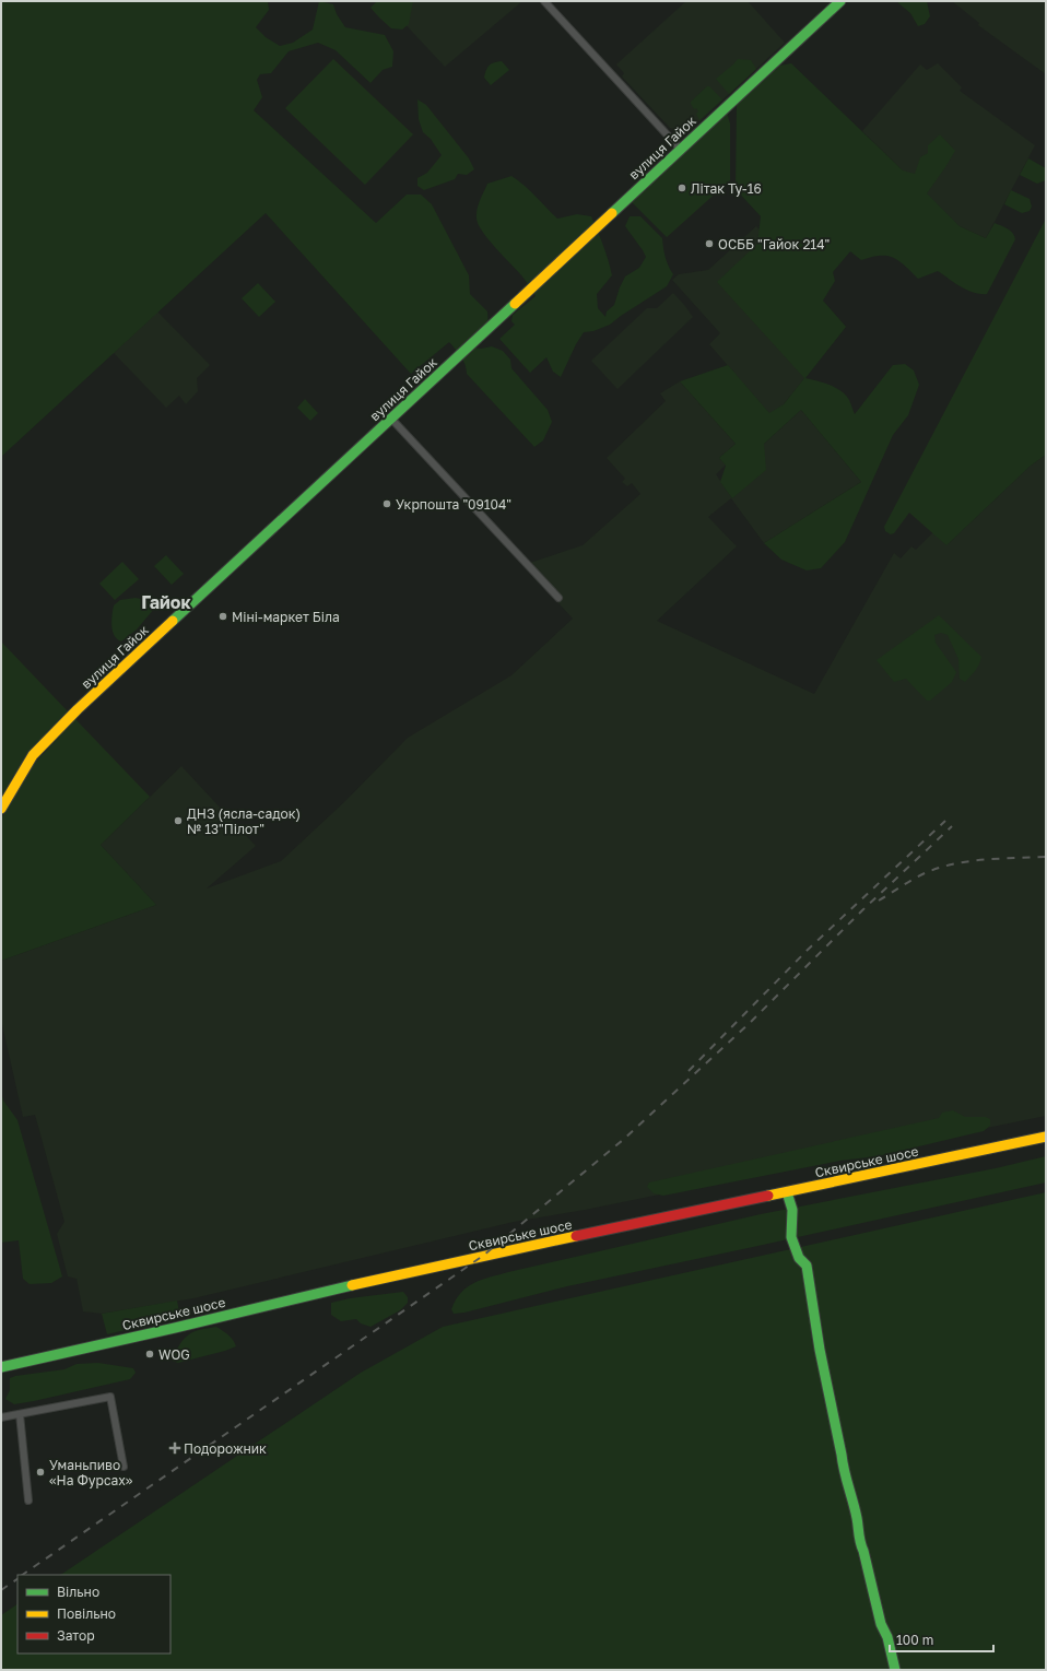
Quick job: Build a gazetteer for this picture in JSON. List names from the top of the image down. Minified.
{"streets":{"street":["вулиця Гайок","Сквирське шосе"]},"districts":["Гайок"],"places":{"other":["Літак Ту-16","ОСББ \"Гайок 214\"","Укрпошта \"09104\"","Міні-маркет Біла","ДНЗ (ясла-садок) № 13\"Пілот\"","WOG","Уманьпиво «На Фурсах»"],"health":["Подорожник"]},"legend":["Вільно","Повільно","Затор"],"scale_bar":"100 m"}
